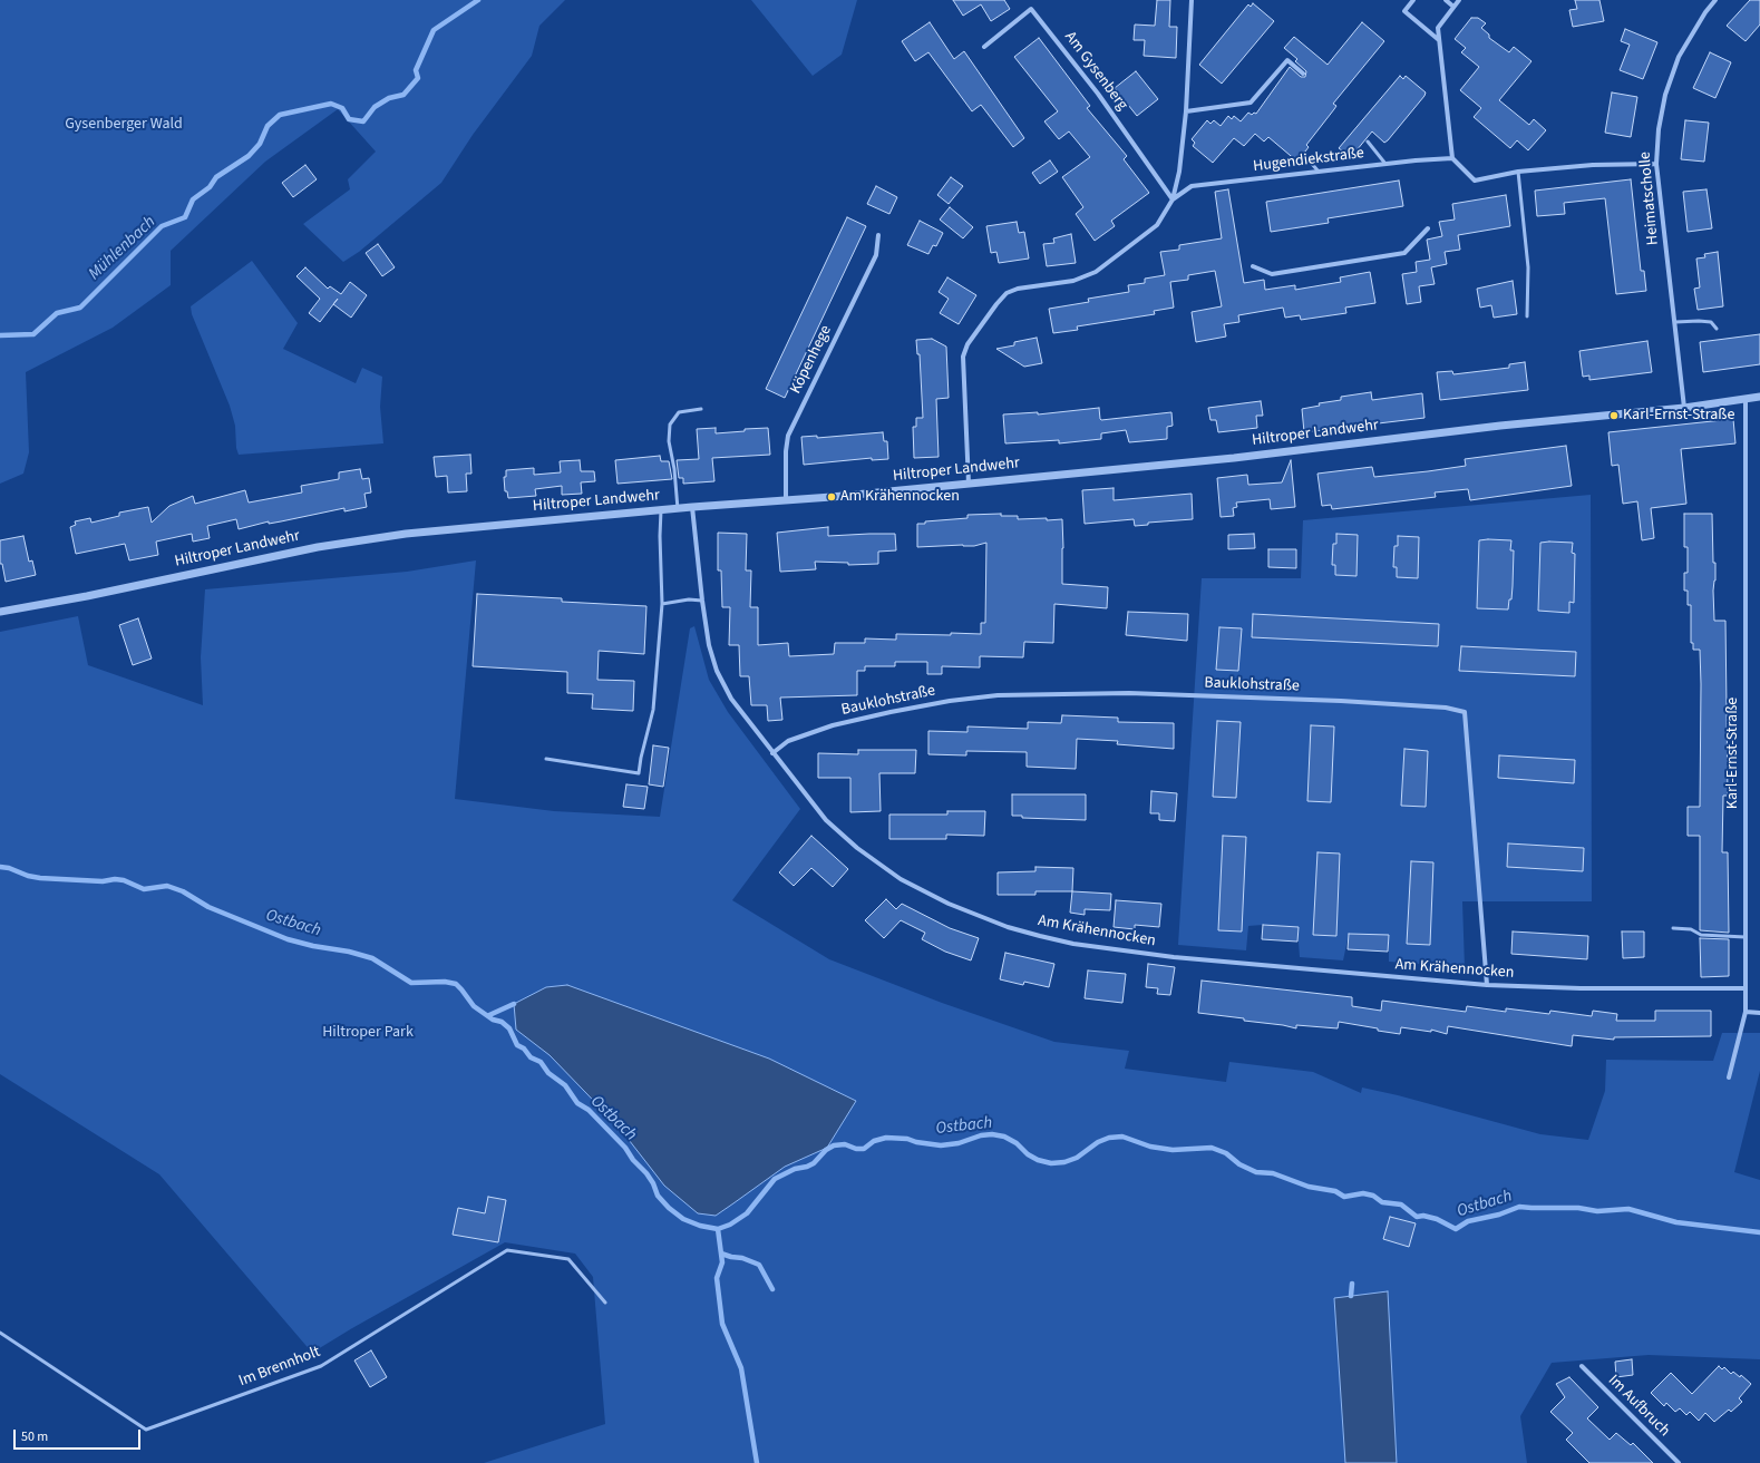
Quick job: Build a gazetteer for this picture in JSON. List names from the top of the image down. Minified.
{"streets":{"street":["Am Gysenberg","Hugendiekstraße","Heimatscholle","Köpenhege","Hiltroper Landwehr","Bauklohstraße","Karl-Ernst-Straße","Am Krähennocken","Im Aufbruch"],"lane":["Im Brennholt"]},"crossings":[["Am Gysenberg","Hugendiekstraße"],["Heimatscholle","Hiltroper Landwehr"],["Köpenhege","Hiltroper Landwehr"],["Hiltroper Landwehr","Karl-Ernst-Straße"],["Hiltroper Landwehr","Am Krähennocken"],["Bauklohstraße","Am Krähennocken"],["Karl-Ernst-Straße","Am Krähennocken"]],"water":["Mühlenbach","Ostbach"],"parks":["Gysenberger Wald","Hiltroper Park"],"places":["Karl-Ernst-Straße","Am Krähennocken"],"scale_bar":"50 m"}
